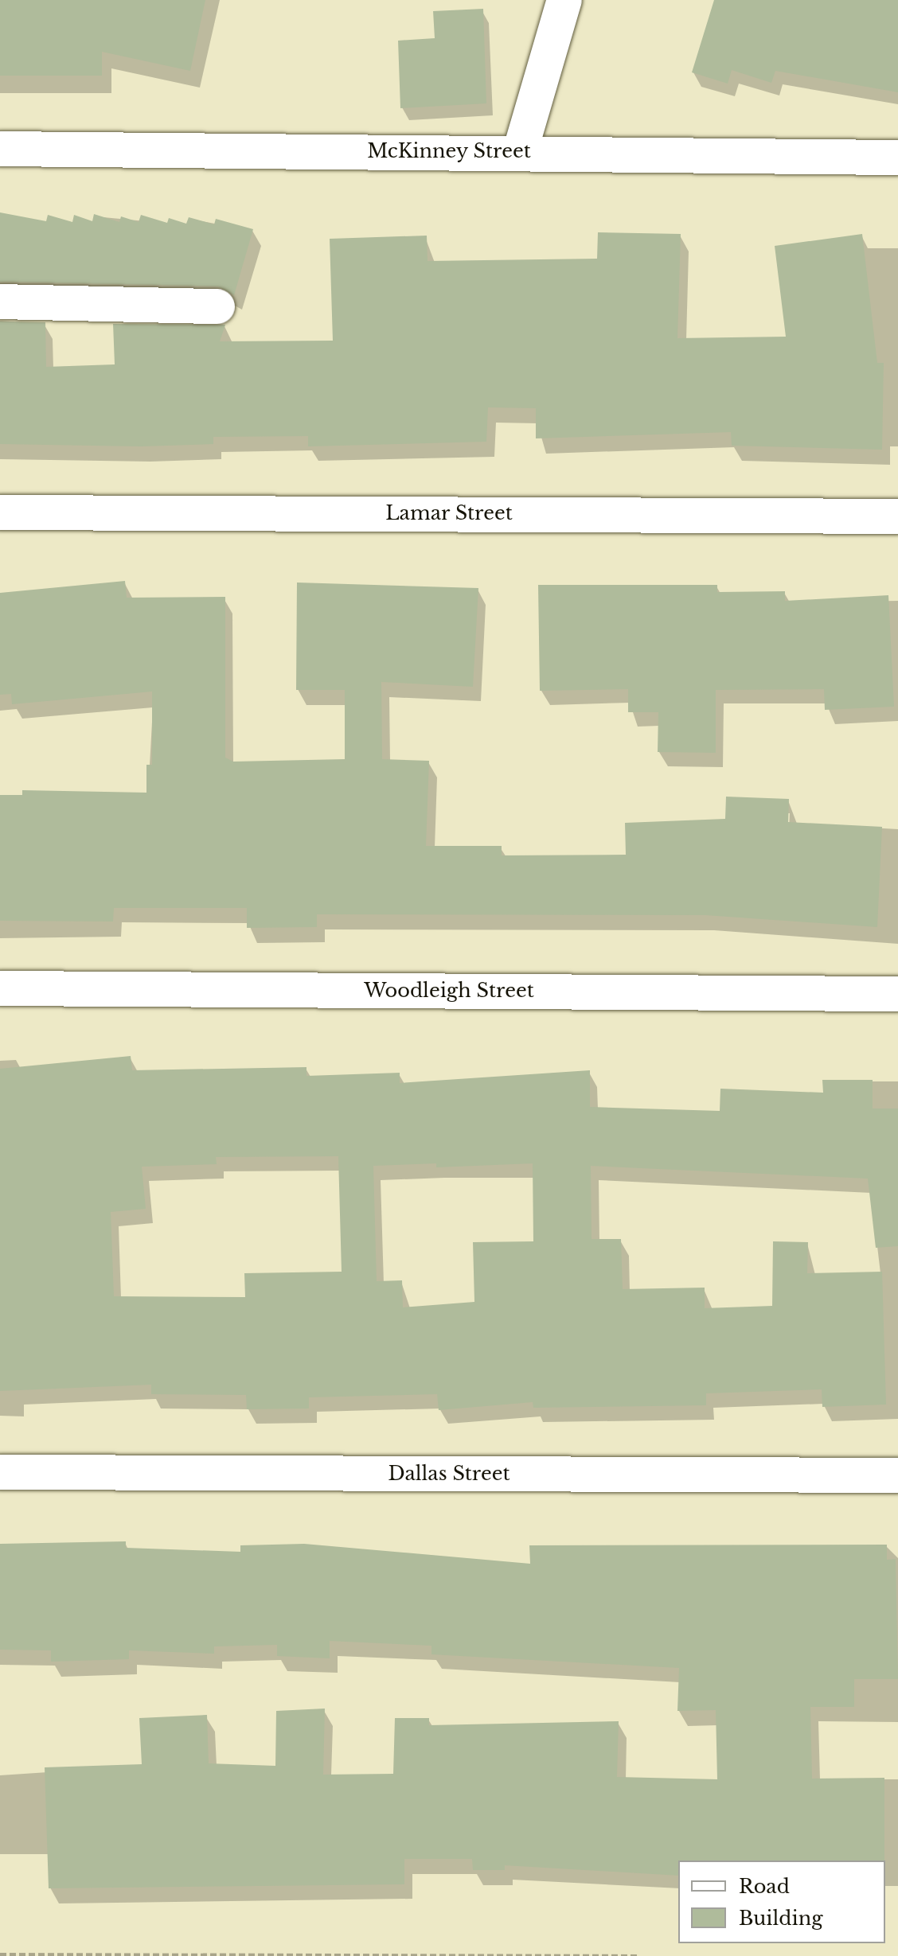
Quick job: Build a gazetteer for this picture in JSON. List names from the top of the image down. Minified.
{"streets":{"street":["McKinney Street","Lamar Street","Woodleigh Street","Dallas Street"]},"legend":["Road","Building"]}
